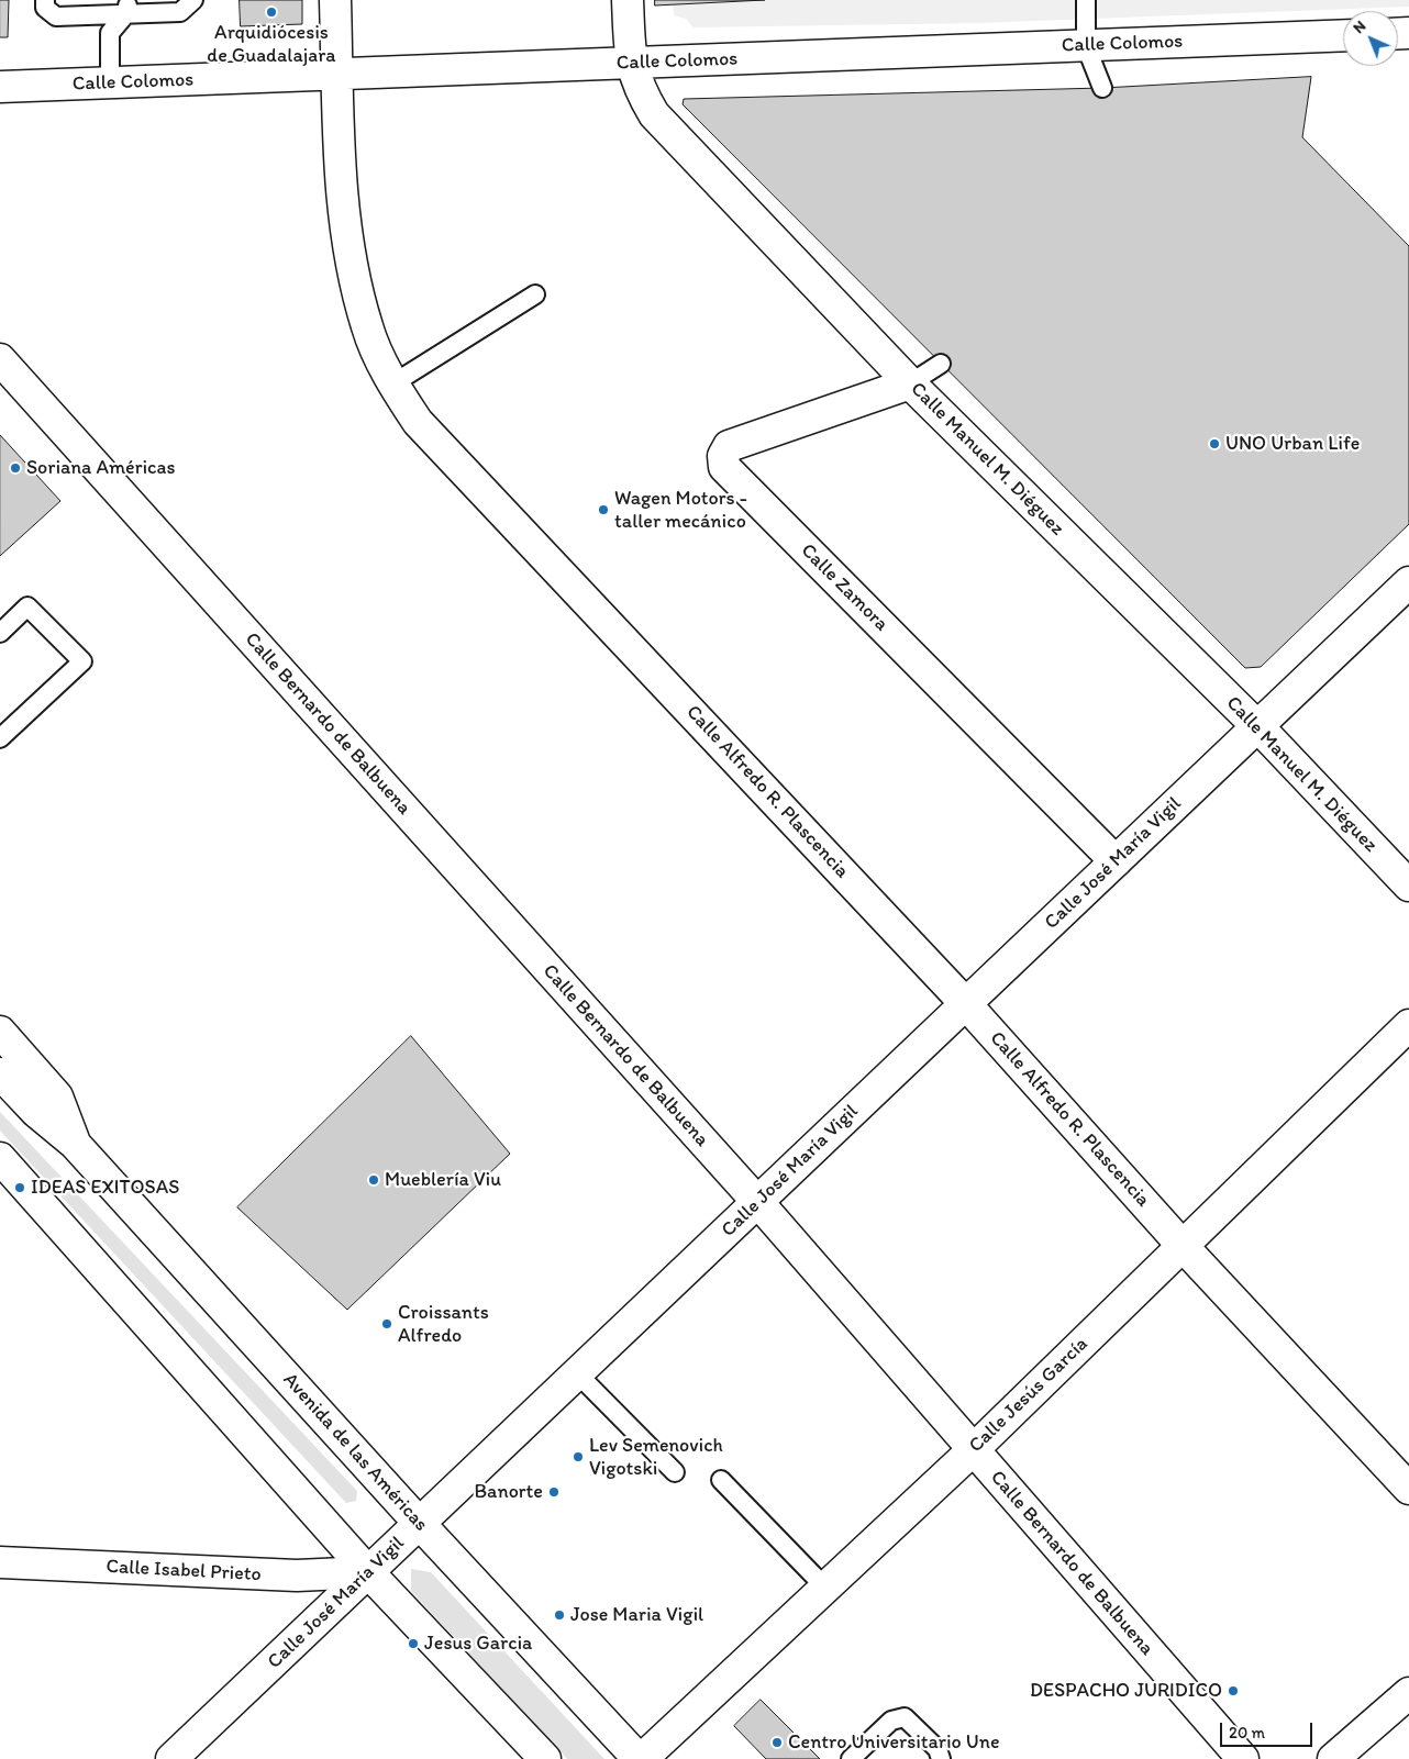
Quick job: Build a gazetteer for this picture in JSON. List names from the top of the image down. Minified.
{"streets":{"street":["Calle Colomos","Calle Manuel M. Diéguez","Calle Zamora","Calle Bernardo de Balbuena","Calle Alfredo R. Plascencia","Calle José María Vigil","Calle Jesús García","Avenida de las Américas","Calle Isabel Prieto"]},"crossings":[["Calle Colomos","Calle Manuel M. Diéguez"],["Calle Colomos","Calle Alfredo R. Plascencia"],["Calle Manuel M. Diéguez","Calle Zamora"],["Calle Manuel M. Diéguez","Calle José María Vigil"],["Calle Zamora","Calle José María Vigil"],["Calle Bernardo de Balbuena","Calle José María Vigil"],["Calle Bernardo de Balbuena","Calle Jesús García"],["Calle Alfredo R. Plascencia","Calle José María Vigil"],["Calle Alfredo R. Plascencia","Calle Jesús García"],["Calle José María Vigil","Avenida de las Américas"],["Calle José María Vigil","Calle Isabel Prieto"],["Calle Jesús García","Avenida de las Américas"]],"places":["Arquidiócesis de Guadalajara","UNO Urban Life","Soriana Américas","Wagen Motors - taller mecánico","Mueblería Viu","IDEAS EXITOSAS","Croissants Alfredo","Lev Semenovich Vigotski","Banorte","Jose Maria Vigil","Jesus Garcia","DESPACHO JURIDICO","Centro Universitario Une"],"scale_bar":"20 m","north":"top left"}
